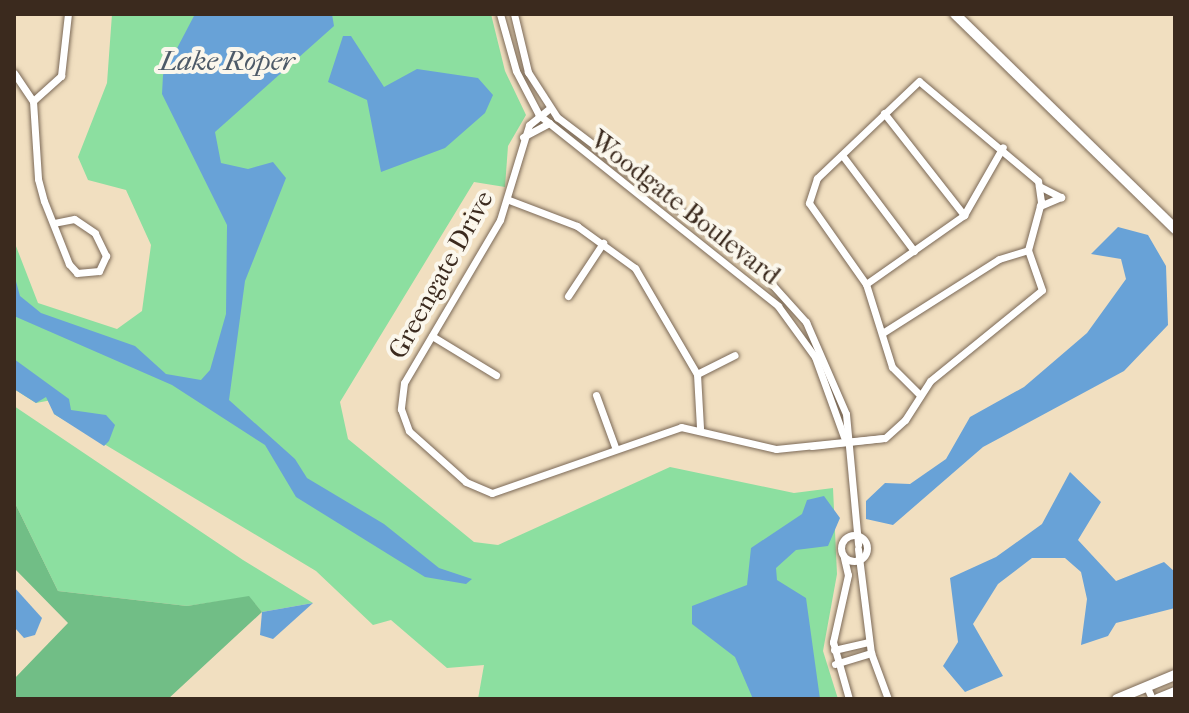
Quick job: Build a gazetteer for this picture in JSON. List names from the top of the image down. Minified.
{"streets":{"street":["Woodgate Boulevard","Greengate Drive"]},"crossings":[["Woodgate Boulevard","Greengate Drive"]],"water":["Lake Roper"]}
